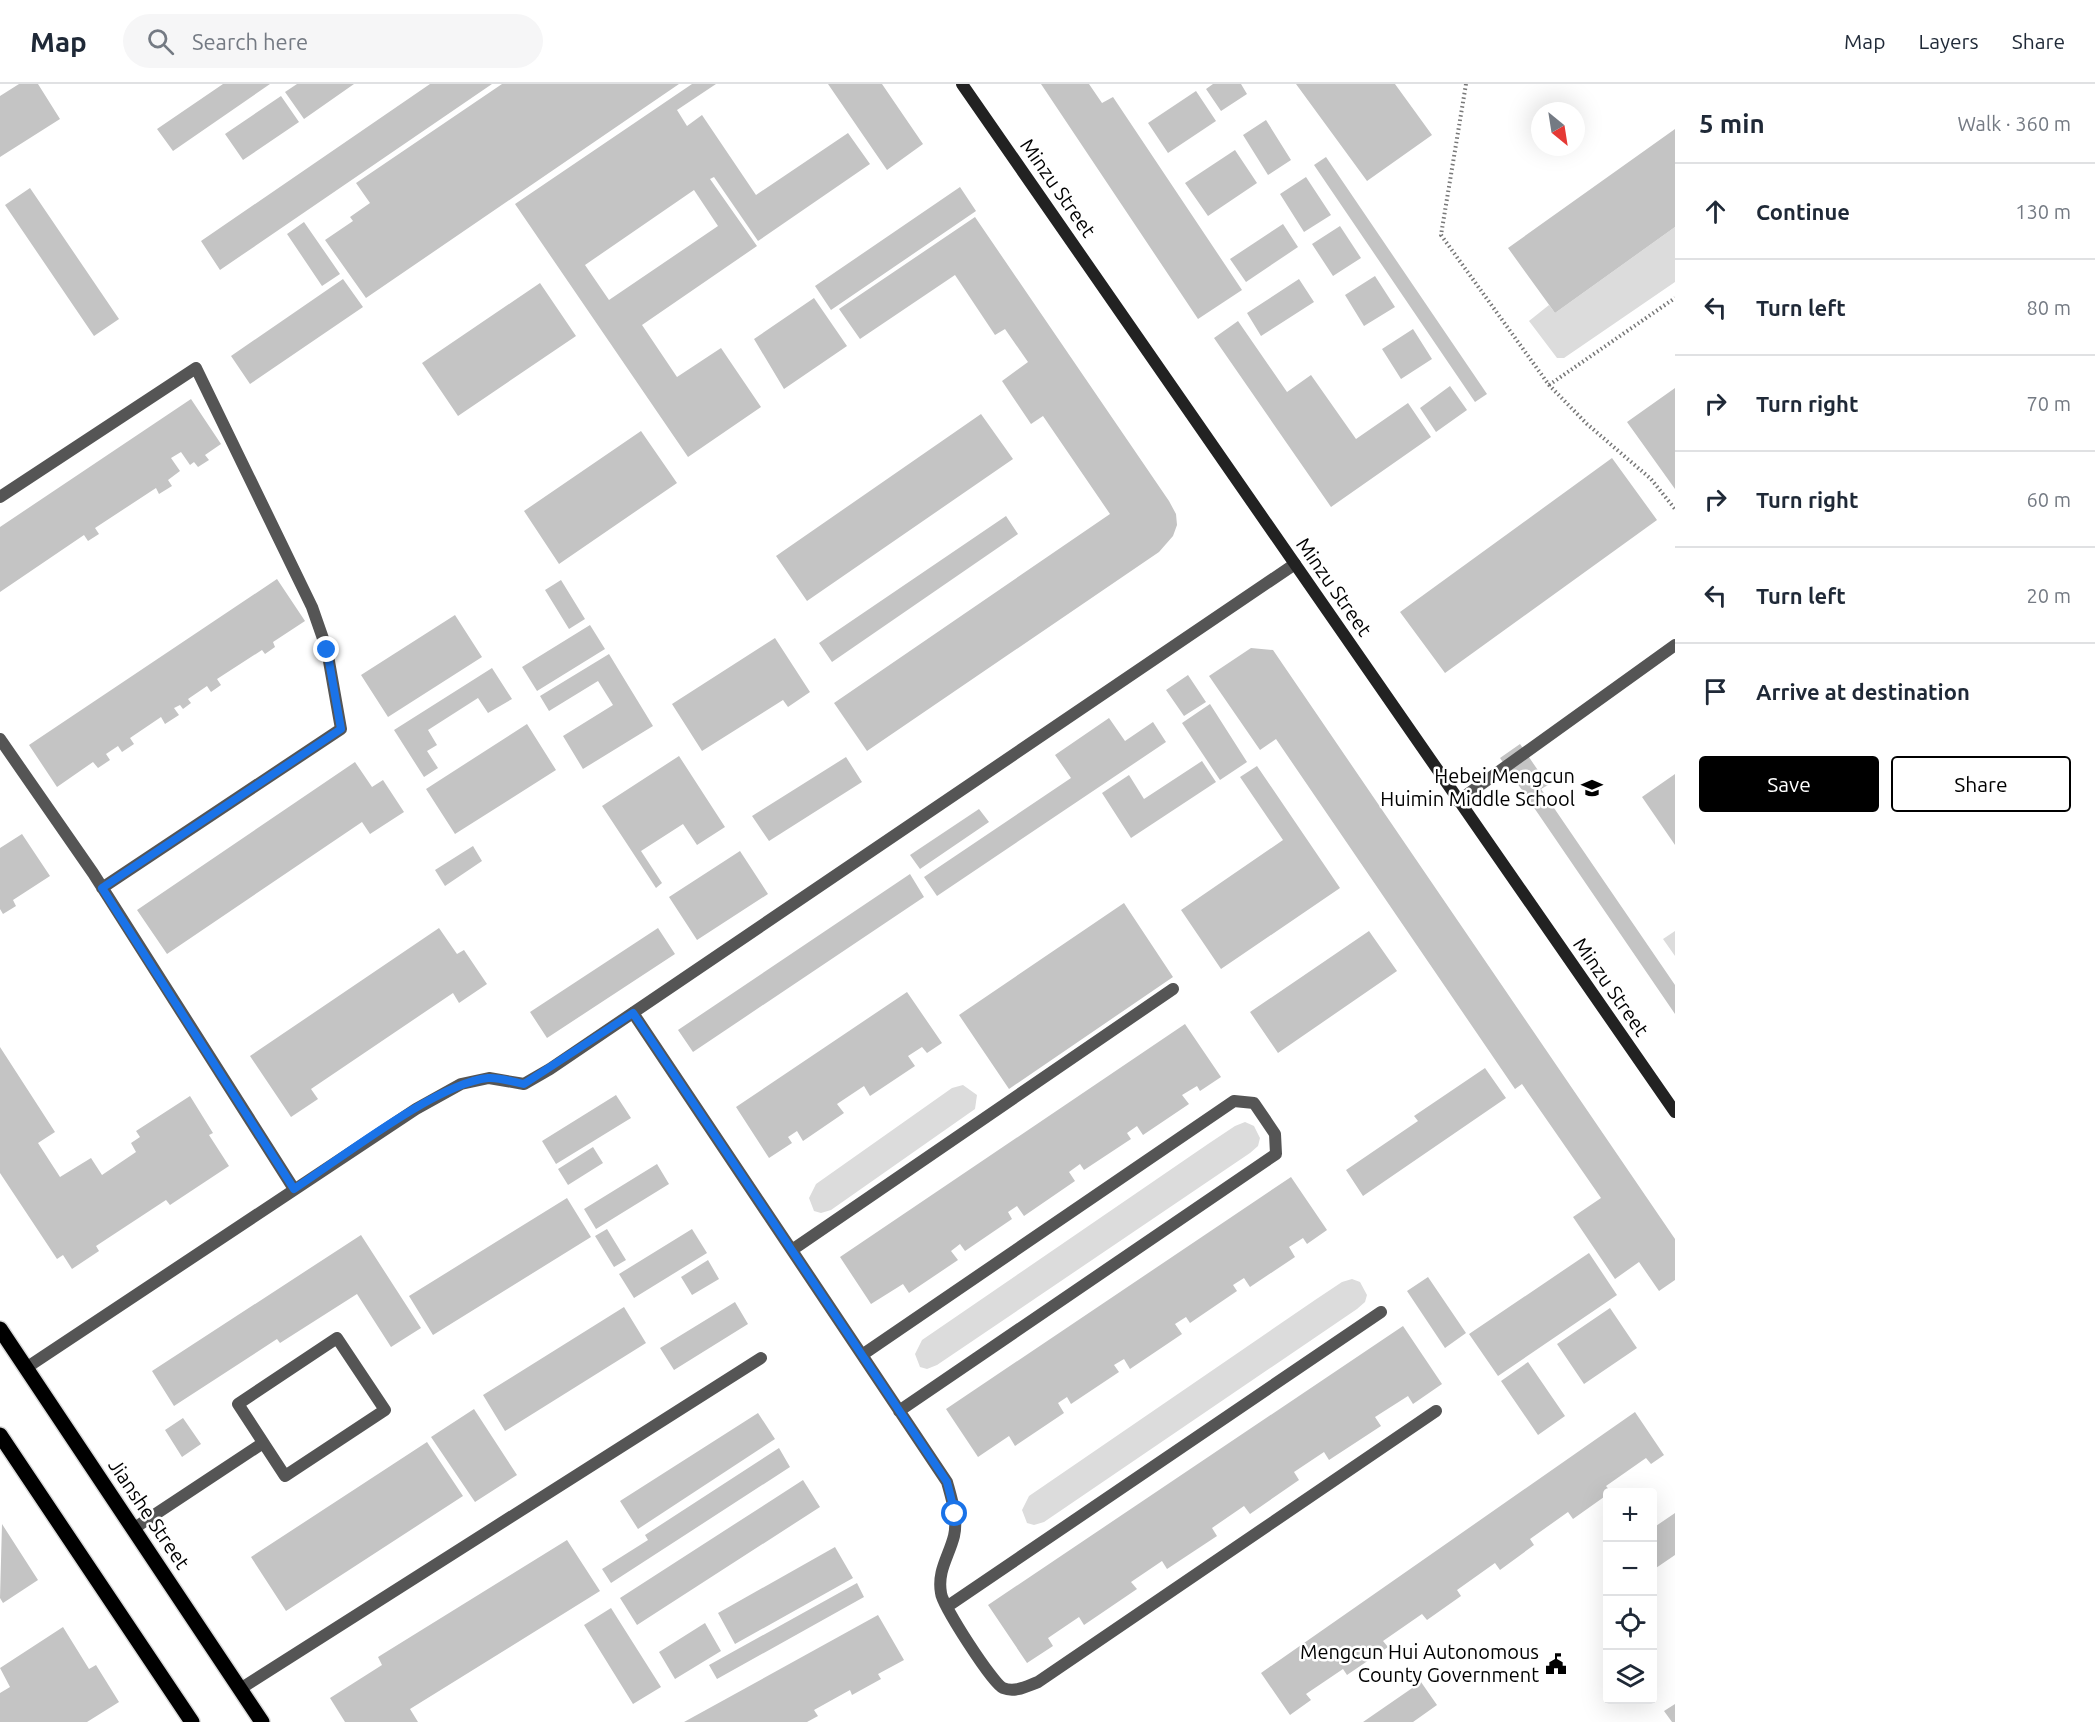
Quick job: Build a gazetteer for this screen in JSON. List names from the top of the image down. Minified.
{"streets":{"main road":["Minzu Street","Jianshe Street"]},"places":{"school or university":["Hebei Mengcun Huimin Middle School"],"public building":["Mengcun Hui Autonomous County Government"]},"north":"bottom right","page":{"header":"Map","search":"Search here","nav":["Map","Layers","Share"],"heading":["5 min","Walk · 360 m"],"list":[["Continue","130 m"],["Turn left","80 m"],["Turn right","70 m"],["Turn right","60 m"],["Turn left","20 m"],"Arrive at destination"],"buttons":["Save","Share"],"map_buttons":["+","−"]}}
